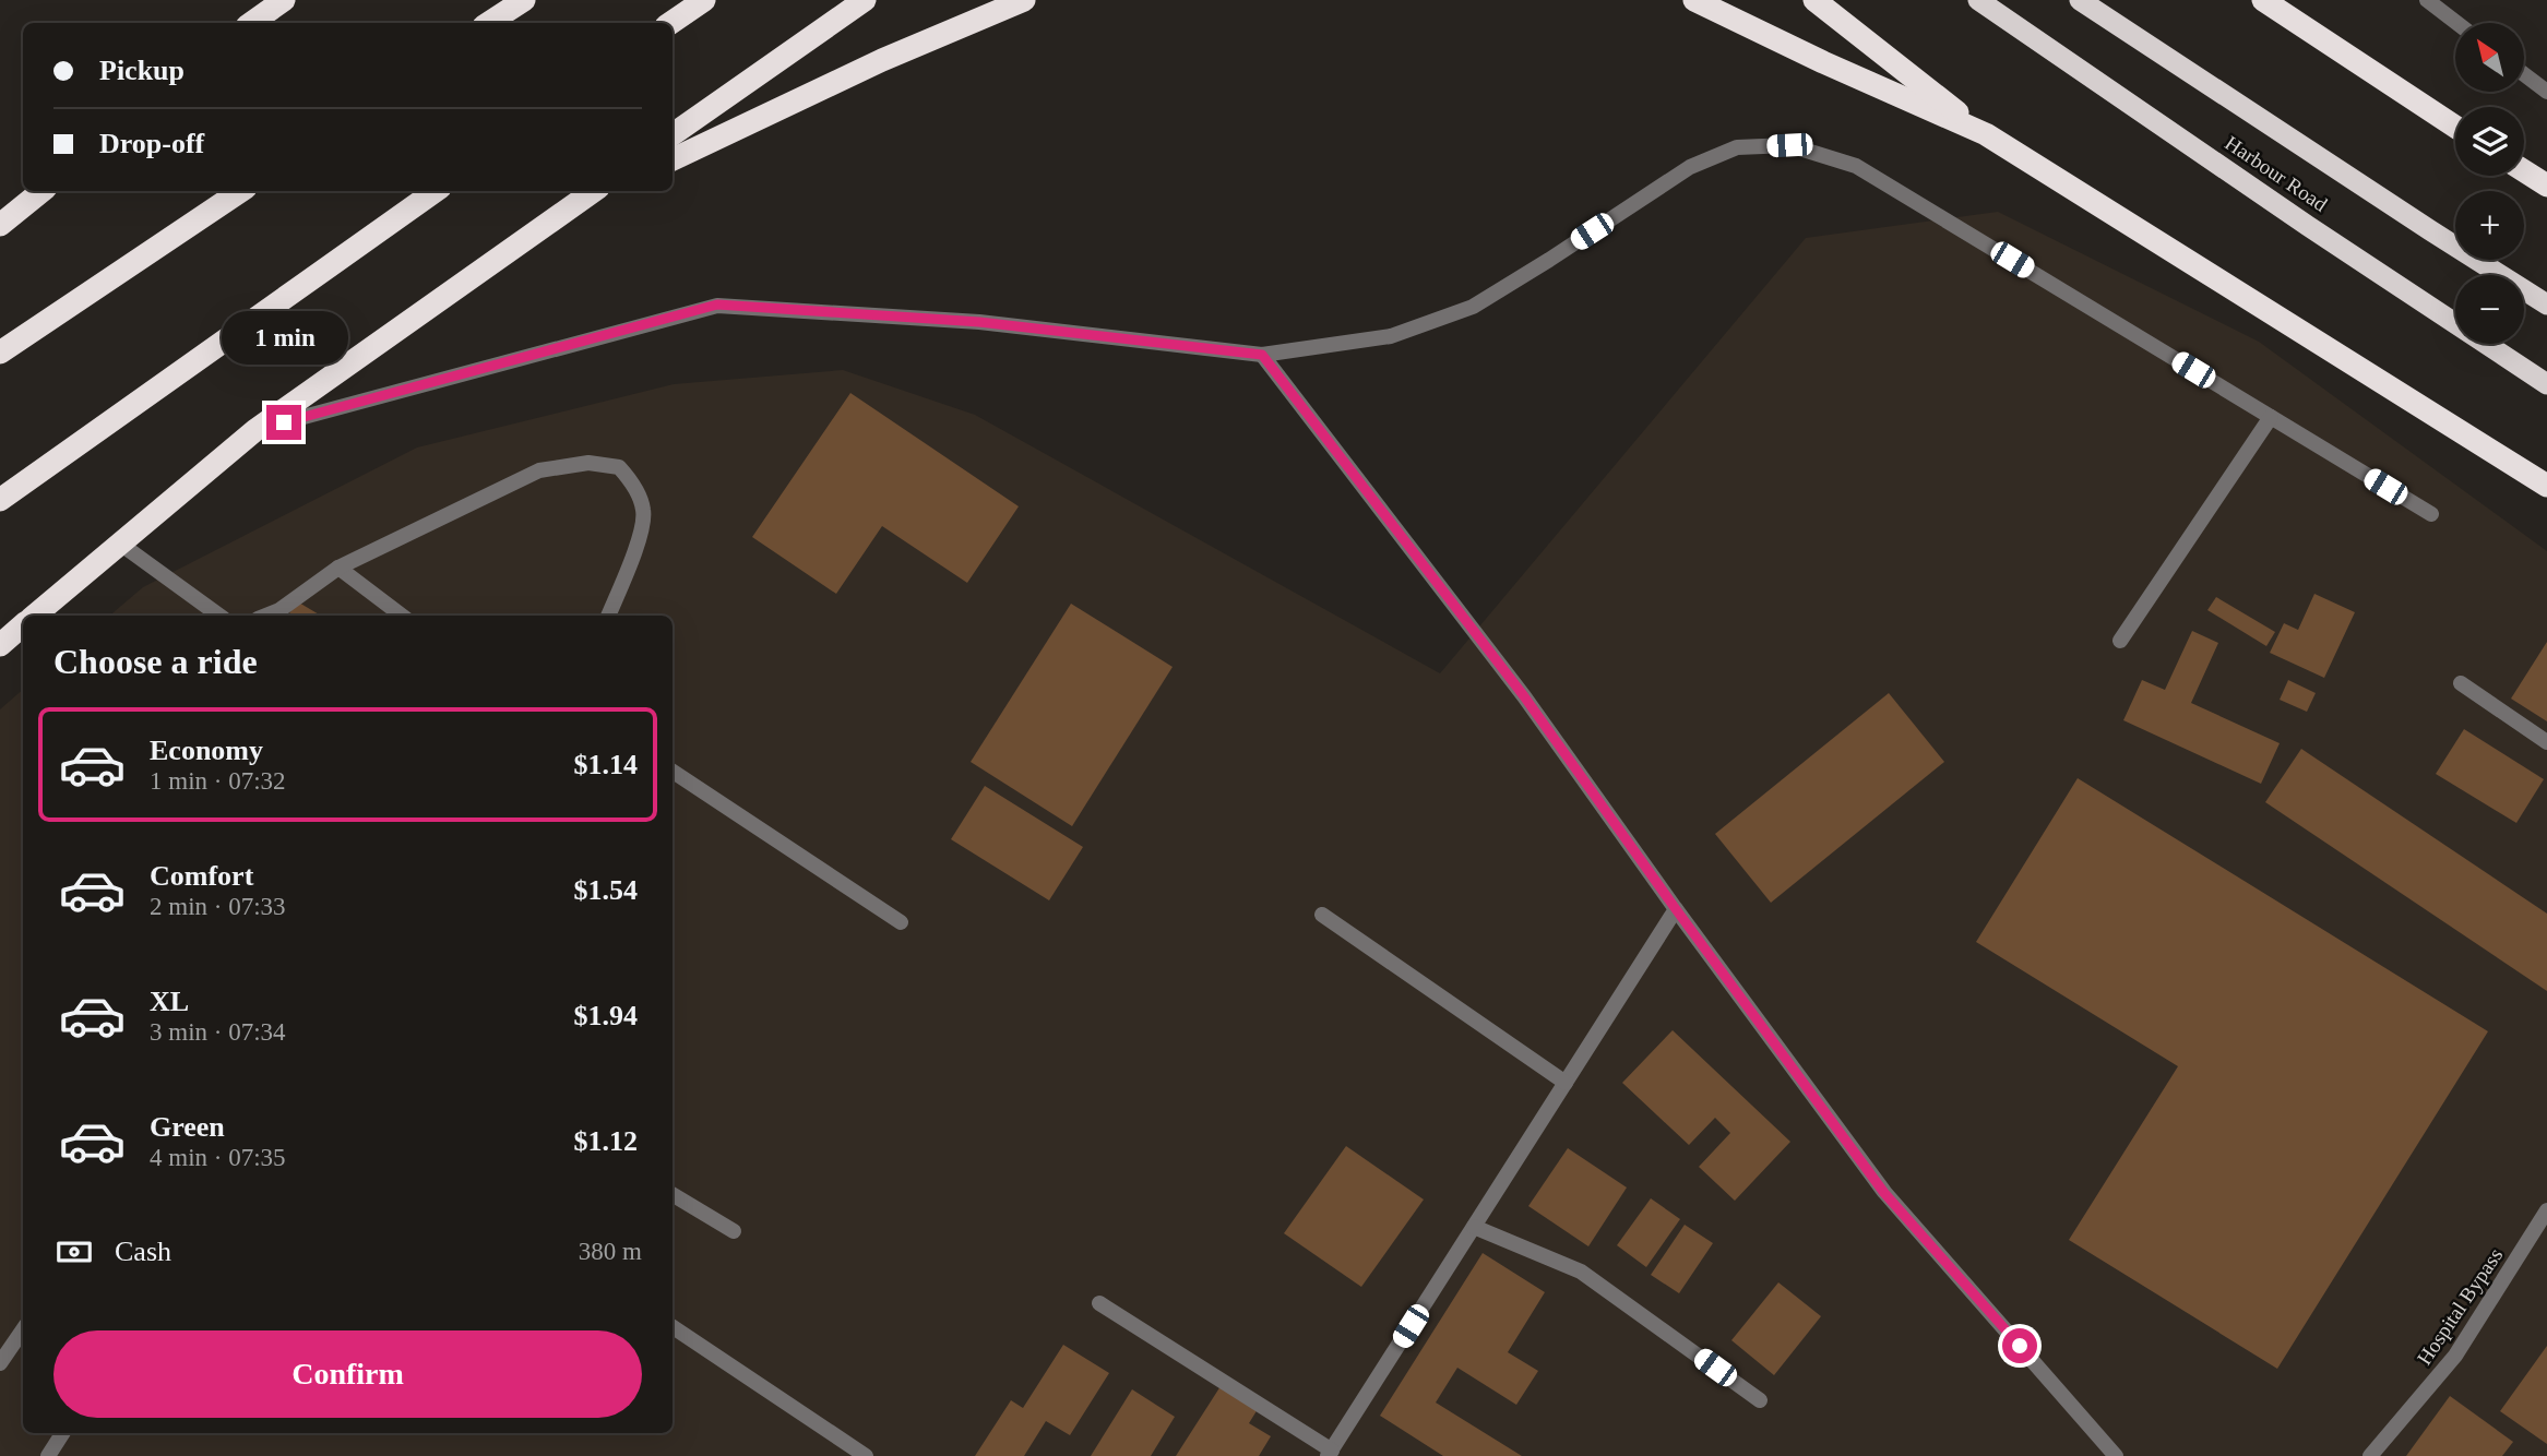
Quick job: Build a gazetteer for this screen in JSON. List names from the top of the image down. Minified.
{"streets":{"highway":["Harbour Road"],"street":["Hospital Bypass"]},"north":"top left","page":{"map_buttons":["+","−"],"banner":["Pickup","Drop-off"],"bubble":"1 min","heading":"Choose a ride","list":[{"name":"Economy","note":"1 min · 07:32","value":"$1.14"},{"name":"Comfort","note":"2 min · 07:33","value":"$1.54"},{"name":"XL","note":"3 min · 07:34","value":"$1.94"},{"name":"Green","note":"4 min · 07:35","value":"$1.12"}],"pay":["Cash","380 m"],"buttons":"Confirm"}}
